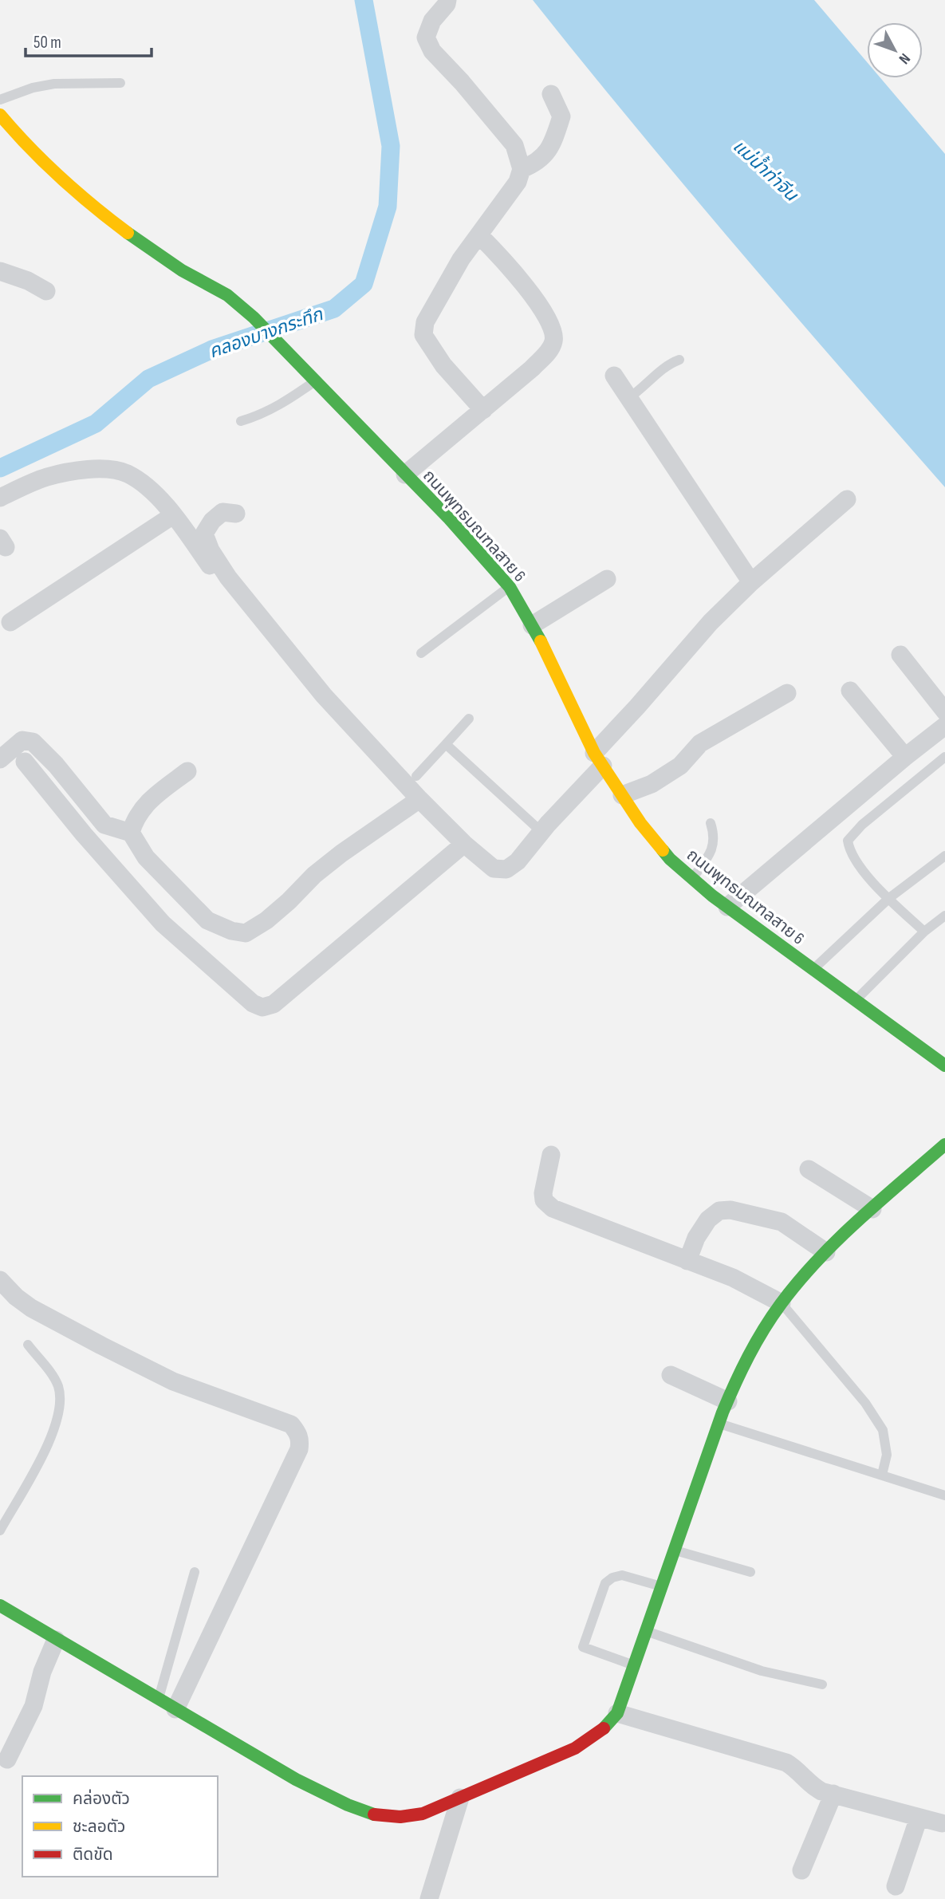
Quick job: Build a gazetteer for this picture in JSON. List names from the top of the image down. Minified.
{"streets":{"street":["ถนนพุทธมณฑลสาย 6"]},"water":["แม่น้ำท่าจีน","คลองบางกระทึก"],"legend":["คล่องตัว","ชะลอตัว","ติดขัด"],"scale_bar":"50 m","north":"bottom right"}
